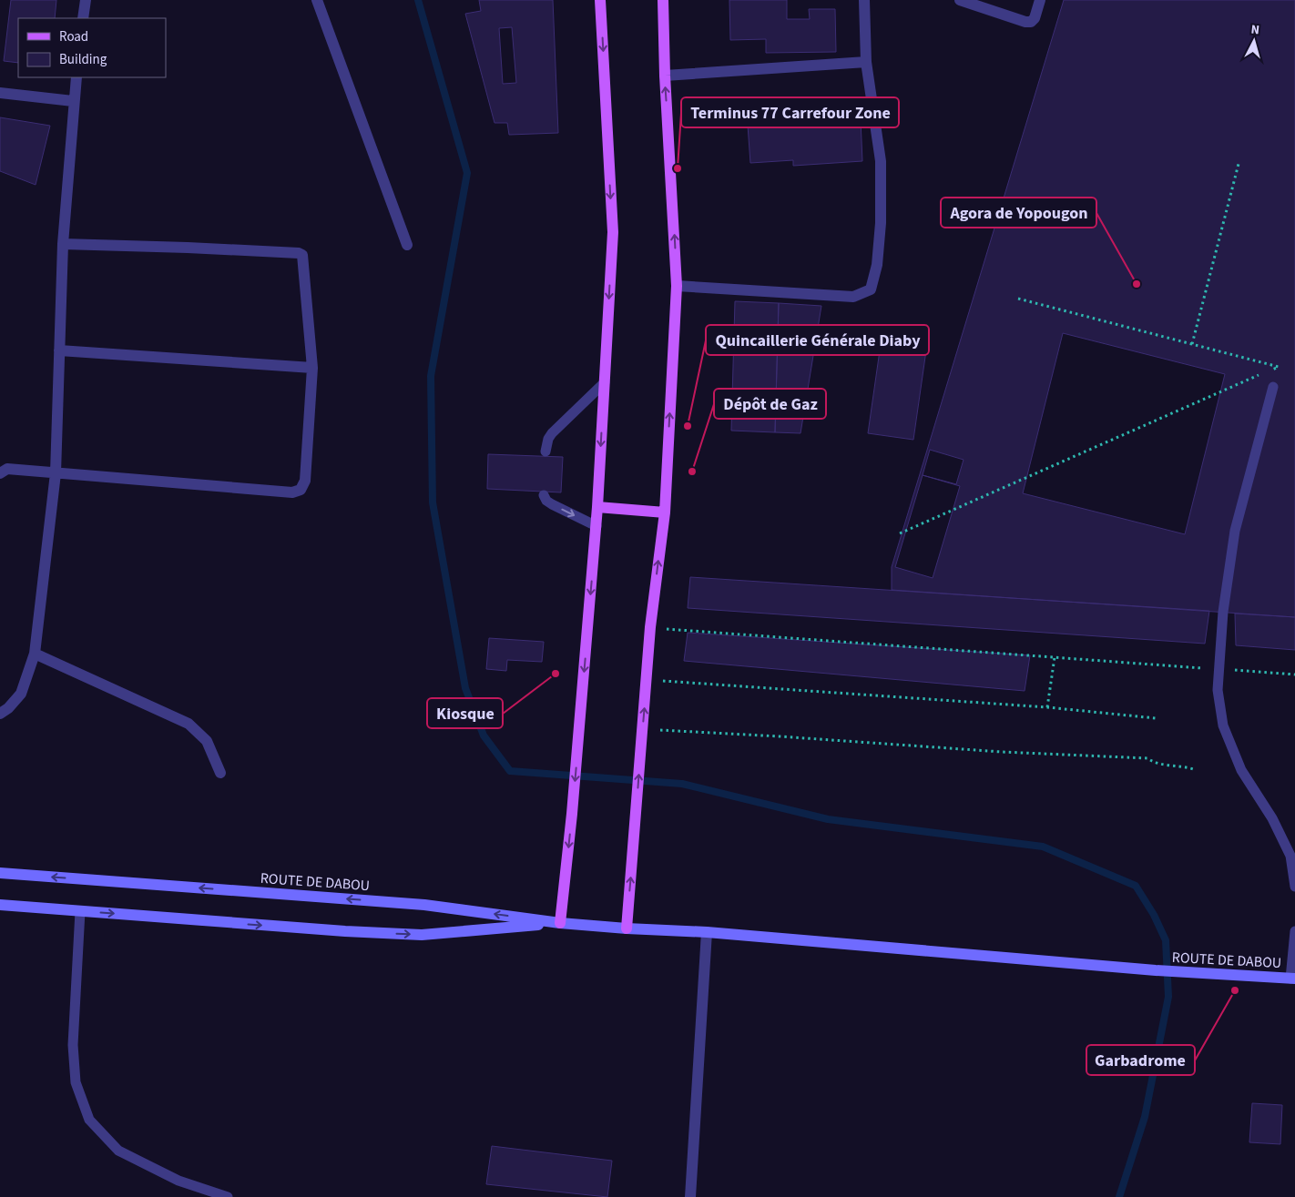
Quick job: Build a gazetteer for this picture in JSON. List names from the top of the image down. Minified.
{"streets":{"street":["ROUTE DE DABOU"]},"places":["Terminus 77 Carrefour Zone","Agora de Yopougon","Quincaillerie Générale Diaby","Dépôt de Gaz","Kiosque","Garbadrome"],"legend":["Road","Building"],"north":"top"}
